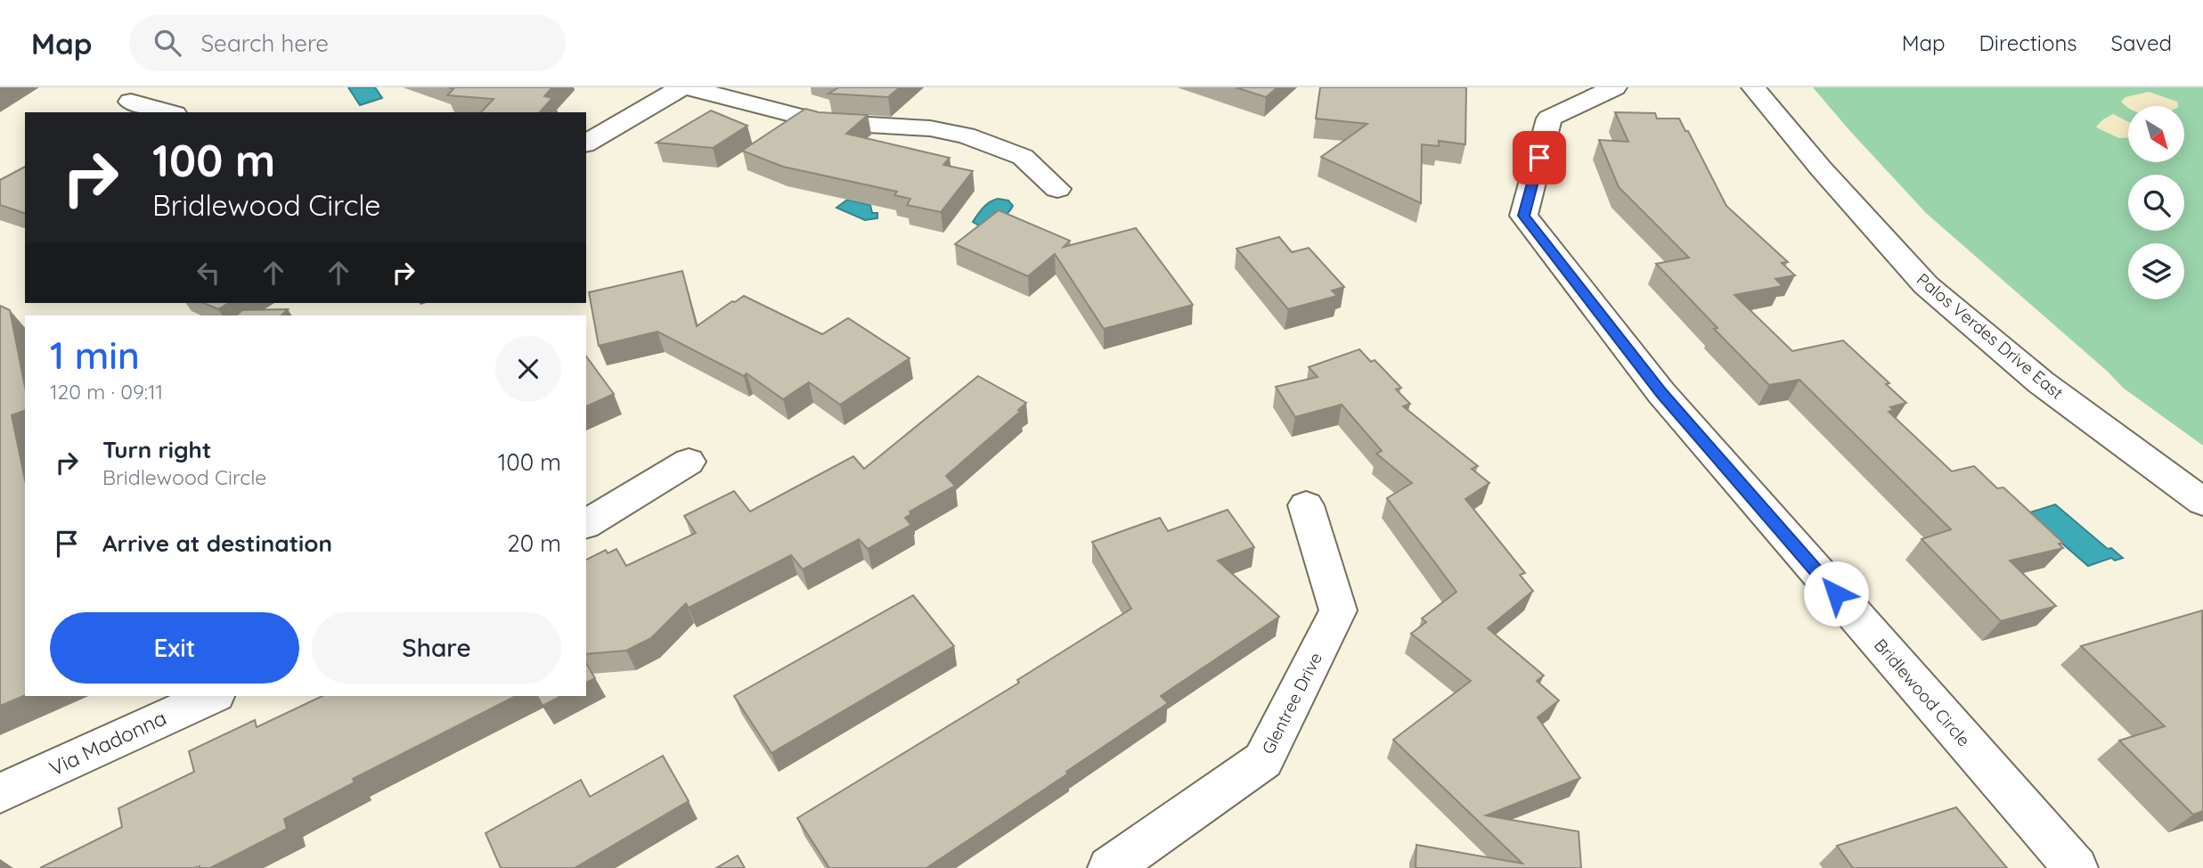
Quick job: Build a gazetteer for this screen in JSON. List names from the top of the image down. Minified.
{"streets":{"street":["Palos Verdes Drive East","Bridlewood Circle","Glentree Drive","Via Madonna"]},"north":"bottom right","page":{"header":"Map","search":"Search here","nav":["Map","Directions","Saved"],"turn":["100 m","Bridlewood Circle"],"heading":["1 min","120 m · 09:11"],"list":[{"name":"Turn right","note":"Bridlewood Circle","value":"100 m"},{"name":"Arrive at destination","value":"20 m"}],"buttons":["Exit","Share"]}}
